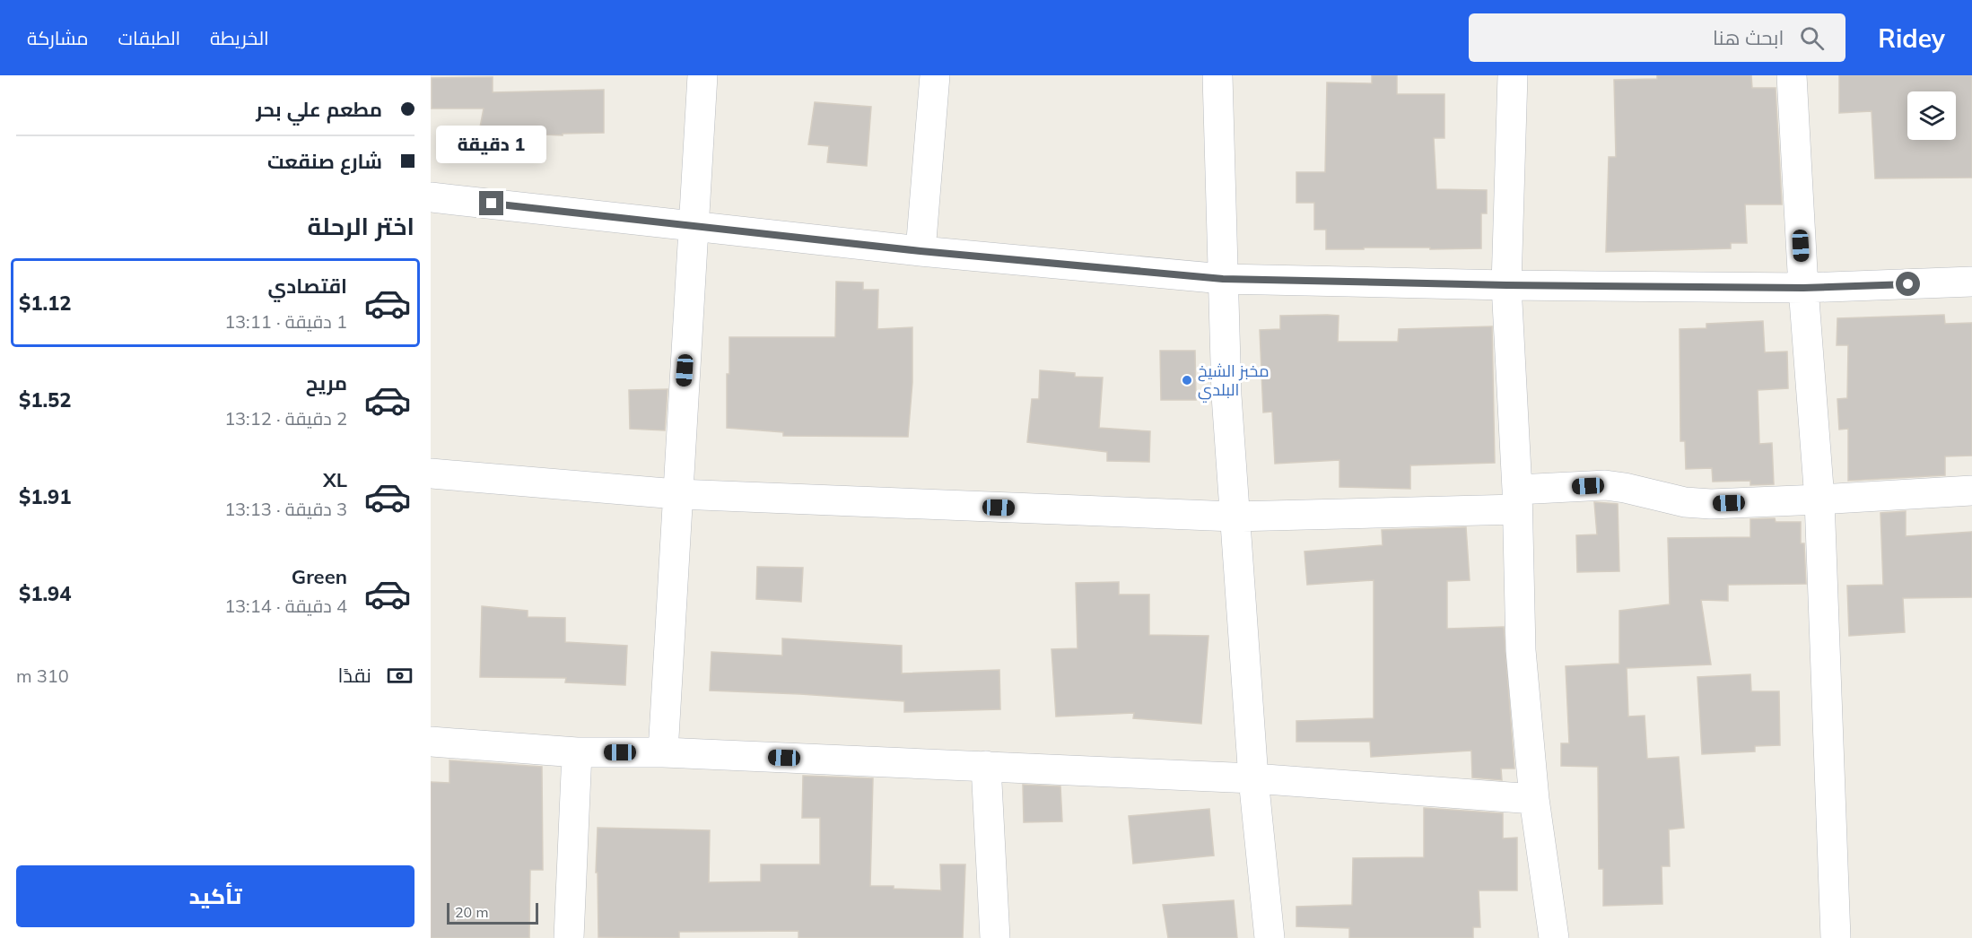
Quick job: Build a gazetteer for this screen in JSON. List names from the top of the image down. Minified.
{"places":["مخبز الشيخ البلدي"],"scale_bar":"20 m","page":{"header":"Ridey","search":"ابحث هنا","nav":["الخريطة","الطبقات","مشاركة"],"banner":["مطعم علي بحر","شارع صنقعت"],"bubble":"1 دقيقة","heading":"اختر الرحلة","list":[{"name":"اقتصادي","note":"1 دقيقة · 13:11","value":"$1.12"},{"name":"مريح","note":"2 دقيقة · 13:12","value":"$1.52"},{"name":"XL","note":"3 دقيقة · 13:13","value":"$1.91"},{"name":"Green","note":"4 دقيقة · 13:14","value":"$1.94"}],"pay":["نقدًا","310 m"],"buttons":"تأكيد","scale":"20 m"}}
